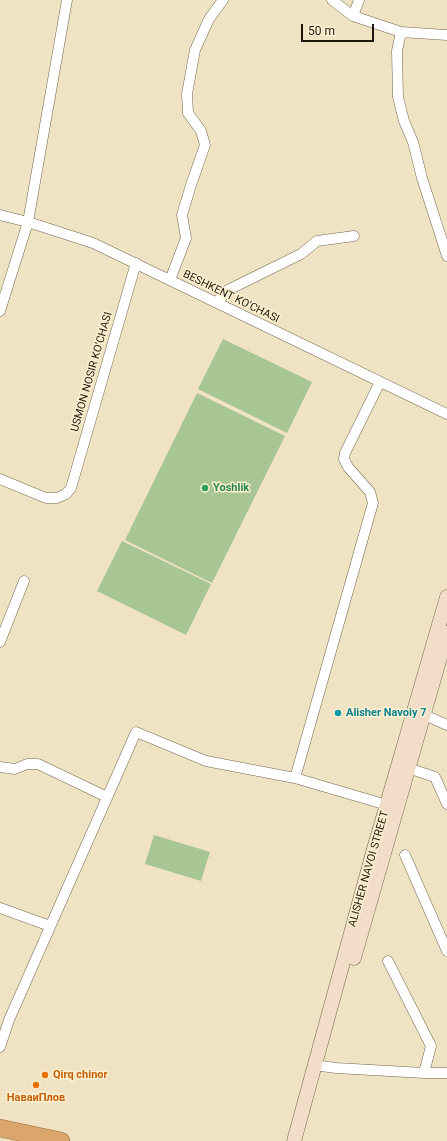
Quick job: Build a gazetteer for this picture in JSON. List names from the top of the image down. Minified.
{"streets":{"main road":["ALISHER NAVOI STREET"],"street":["BESHKENT KO'CHASI","USMON NOSIR KO'CHASI"]},"crossings":[["BESHKENT KO'CHASI","USMON NOSIR KO'CHASI"]],"places":["Yoshlik","Alisher Navoiy 7","Qirq chinor","НаваиПлов"],"scale_bar":"50 m"}
